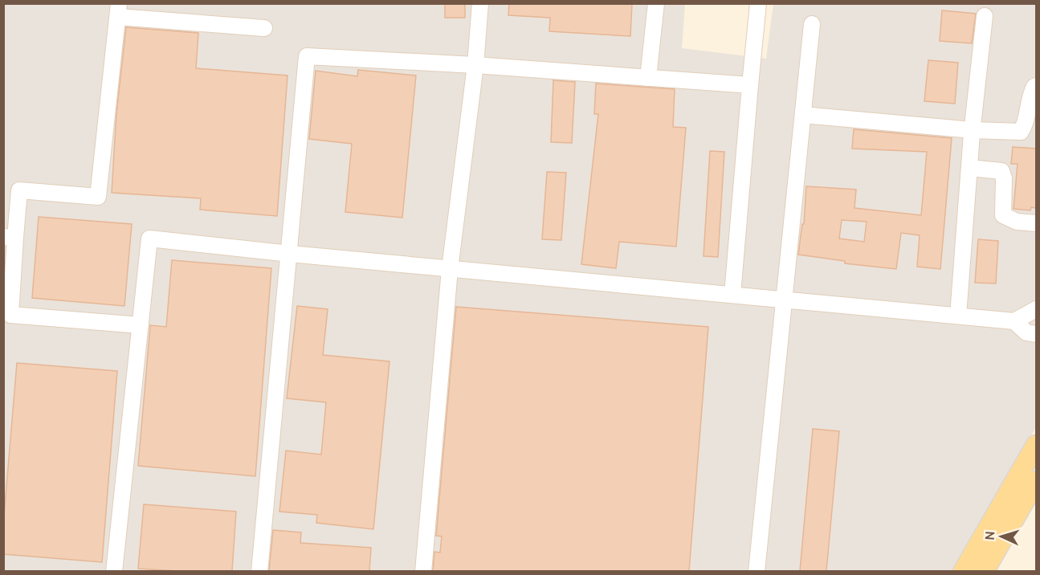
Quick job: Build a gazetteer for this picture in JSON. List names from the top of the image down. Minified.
{"north":"left"}
